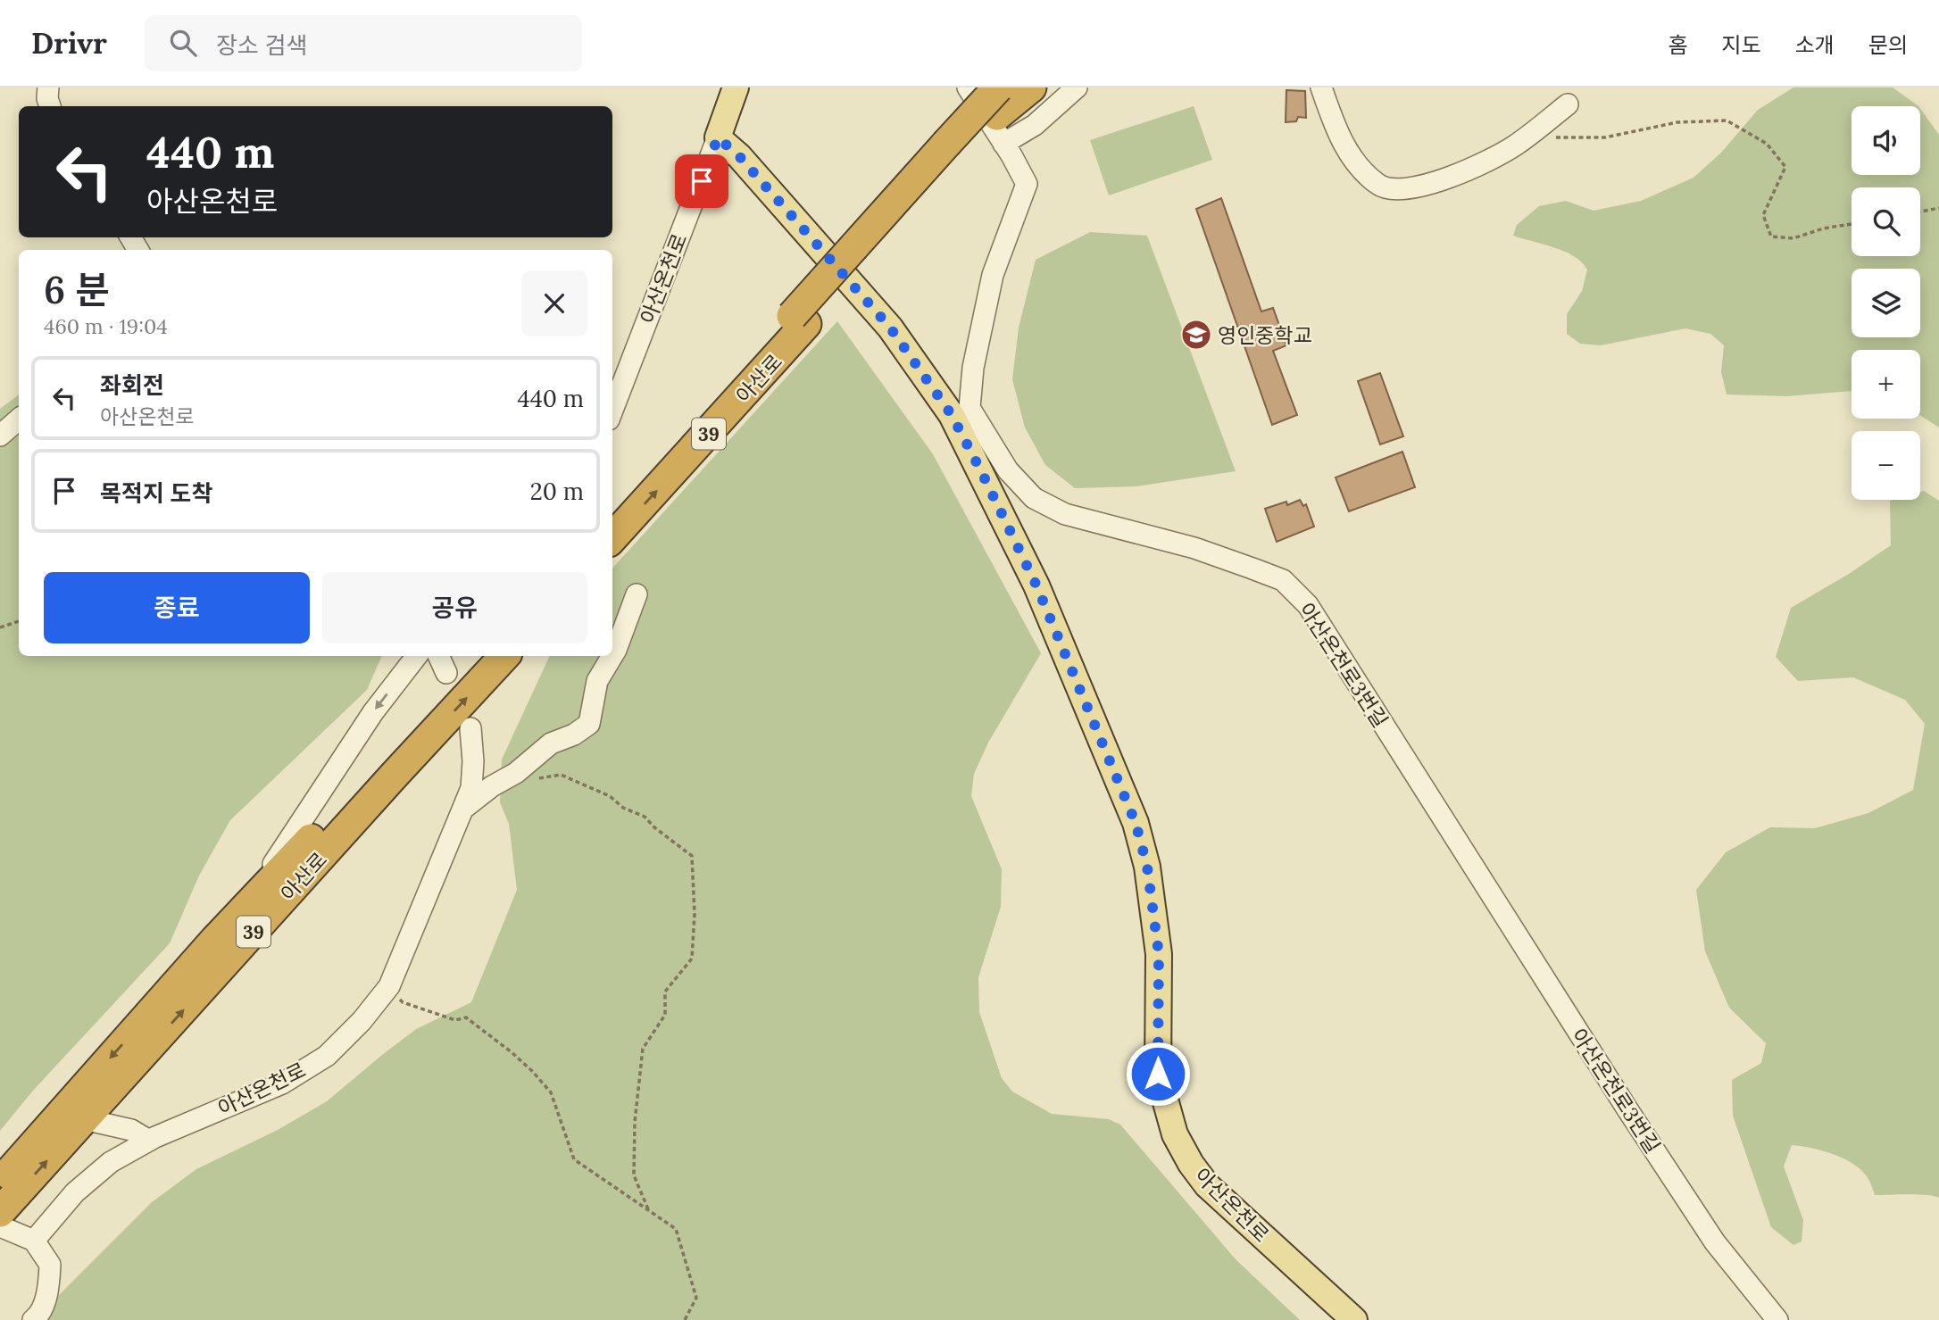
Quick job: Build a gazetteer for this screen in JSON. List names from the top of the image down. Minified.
{"streets":{"highway":["아산로","39"],"main road":["아산온천로"],"street":["아산온천로3번길"]},"crossings":[["아산온천로","아산온천로3번길"],["아산로","39"]],"places":{"school or university":["영인중학교"]},"page":{"header":"Drivr","search":"장소 검색","nav":["홈","지도","소개","문의"],"map_buttons":["+","−"],"turn":["440 m","아산온천로"],"heading":["6 분","460 m · 19:04"],"list":[{"name":"좌회전","note":"아산온천로","value":"440 m"},{"name":"목적지 도착","value":"20 m"}],"buttons":["종료","공유"]}}
